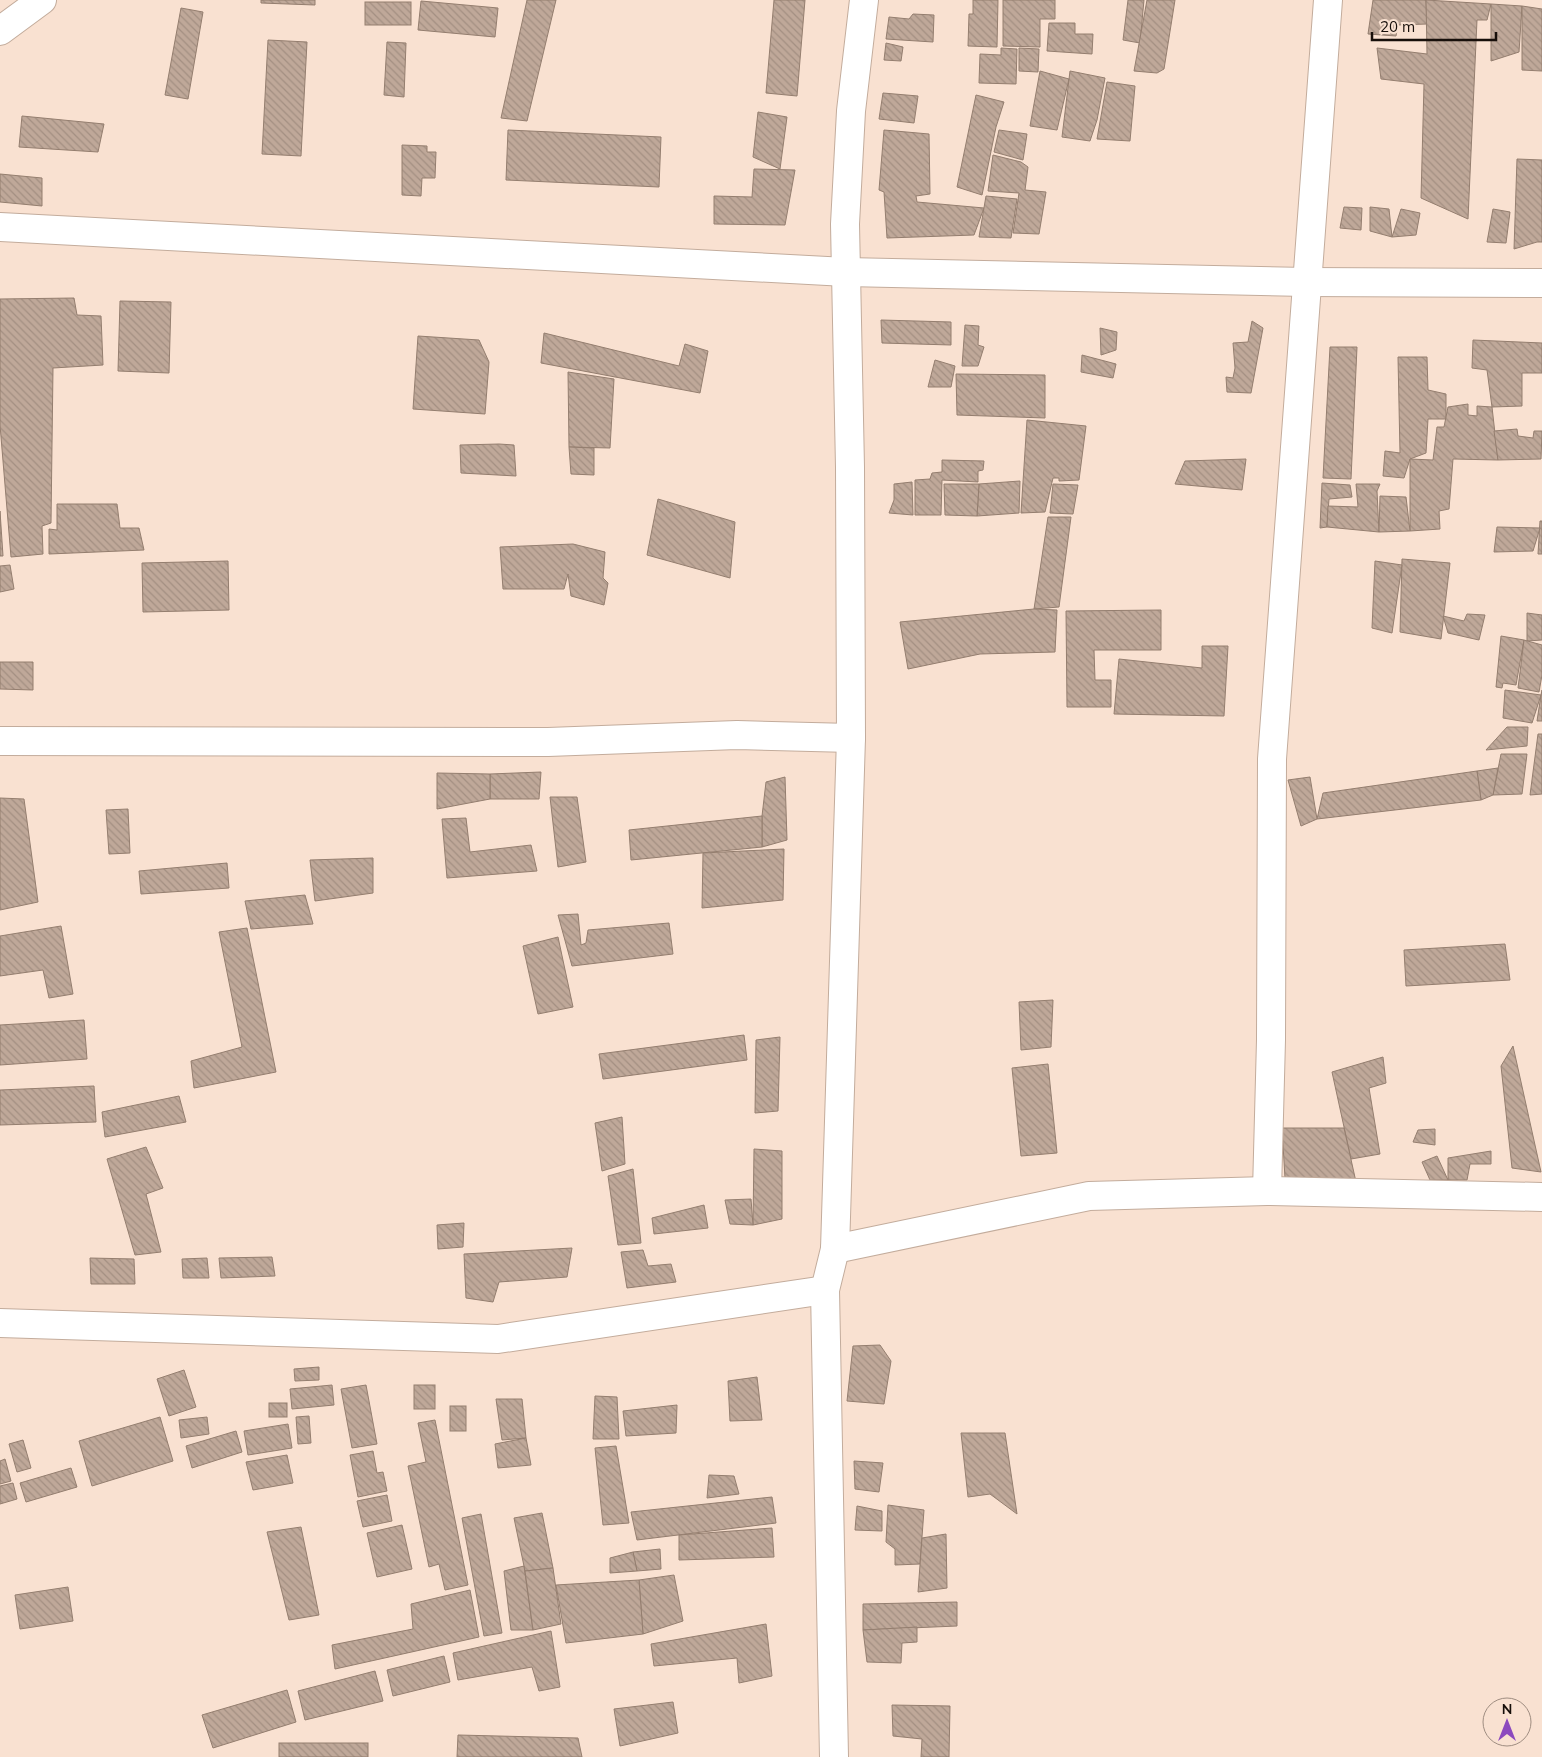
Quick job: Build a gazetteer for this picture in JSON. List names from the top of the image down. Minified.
{"scale_bar":"20 m","north":"top"}
